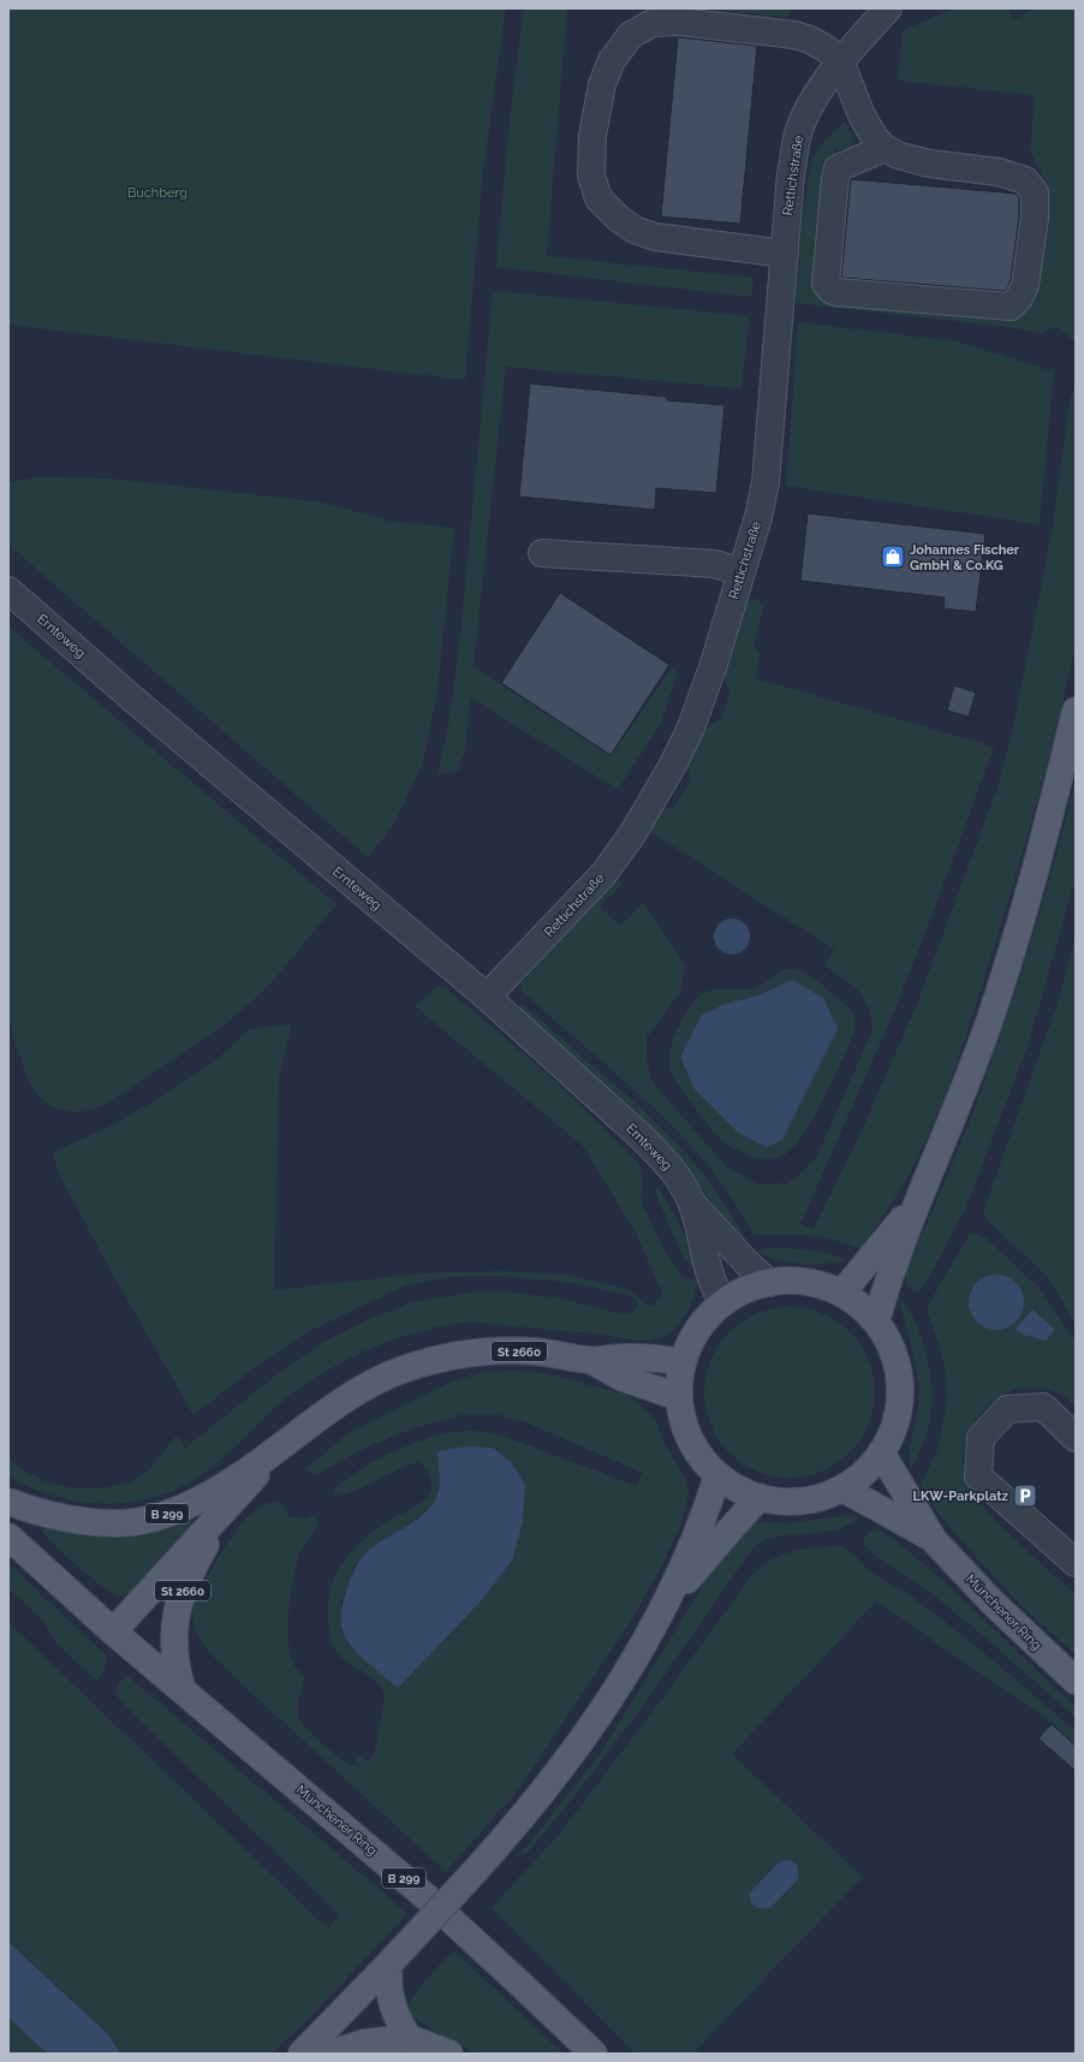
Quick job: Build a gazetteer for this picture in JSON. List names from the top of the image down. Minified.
{"streets":{"main road":["St 2660","B 299","Münchener Ring"],"street":["Rettichstraße","Ernteweg"]},"crossings":[["Rettichstraße","Ernteweg"],["St 2660","B 299"],["St 2660","Münchener Ring"],["B 299","Münchener Ring"]],"parks":["Buchberg"],"places":{"shop":["Johannes Fischer GmbH & Co.KG"],"parking":["LKW-Parkplatz"]}}
